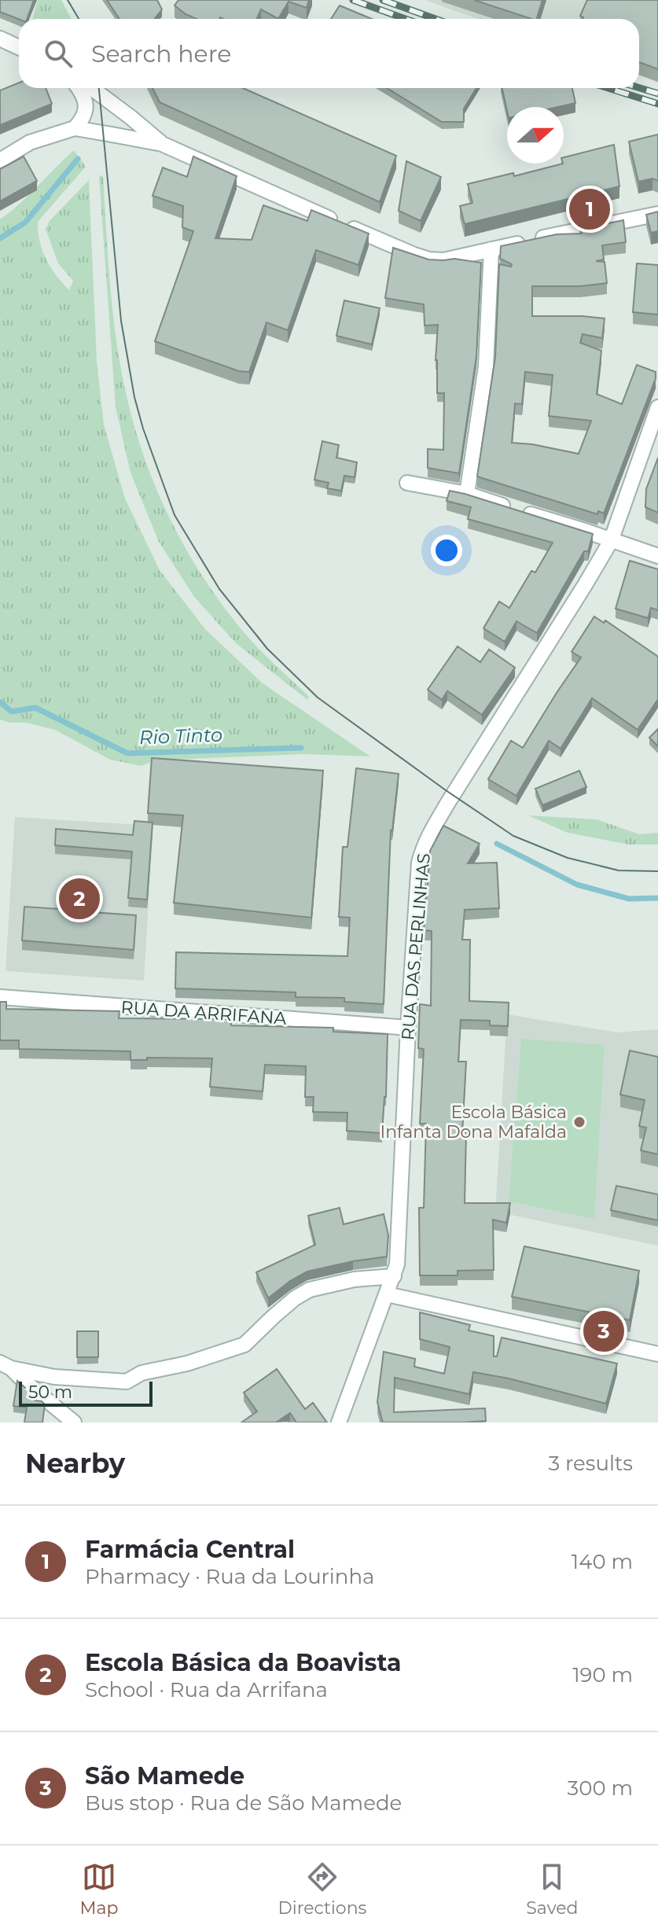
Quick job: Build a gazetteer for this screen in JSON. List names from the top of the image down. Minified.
{"streets":{"street":["RUA DAS PERLINHAS","RUA DA ARRIFANA"]},"crossings":[["RUA DAS PERLINHAS","RUA DA ARRIFANA"]],"water":["Rio Tinto"],"places":["Escola Básica Infanta Dona Mafalda"],"scale_bar":"50 m","north":"right","page":{"search":"Search here","pins":["1","2","3"],"scale":"50 m","heading":["Nearby","3 results"],"list":[{"mark":"1","name":"Farmácia Central","note":"Pharmacy · Rua da Lourinha","value":"140 m"},{"mark":"2","name":"Escola Básica da Boavista","note":"School · Rua da Arrifana","value":"190 m"},{"mark":"3","name":"São Mamede","note":"Bus stop · Rua de São Mamede","value":"300 m"}],"nav":["Map","Directions","Saved"]}}
